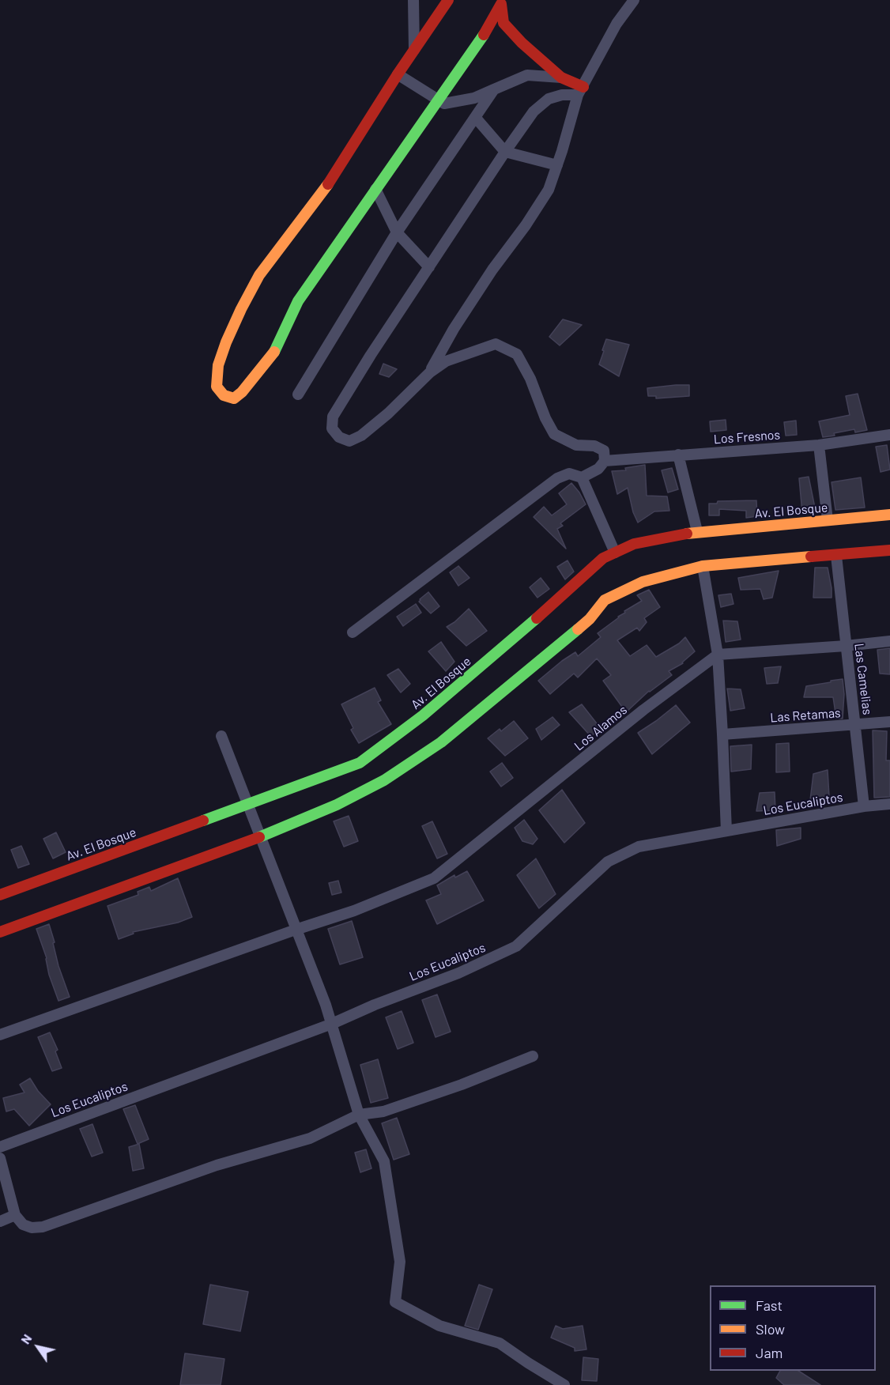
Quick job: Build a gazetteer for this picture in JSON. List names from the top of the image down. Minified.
{"streets":{"street":["Los Fresnos","Av. El Bosque","Las Camelias","Las Retamas","Los Alamos","Los Eucaliptos"]},"crossings":[["Las Camelias","Las Retamas"],["Las Camelias","Los Eucaliptos"]],"legend":["Fast","Slow","Jam"],"north":"top left"}
